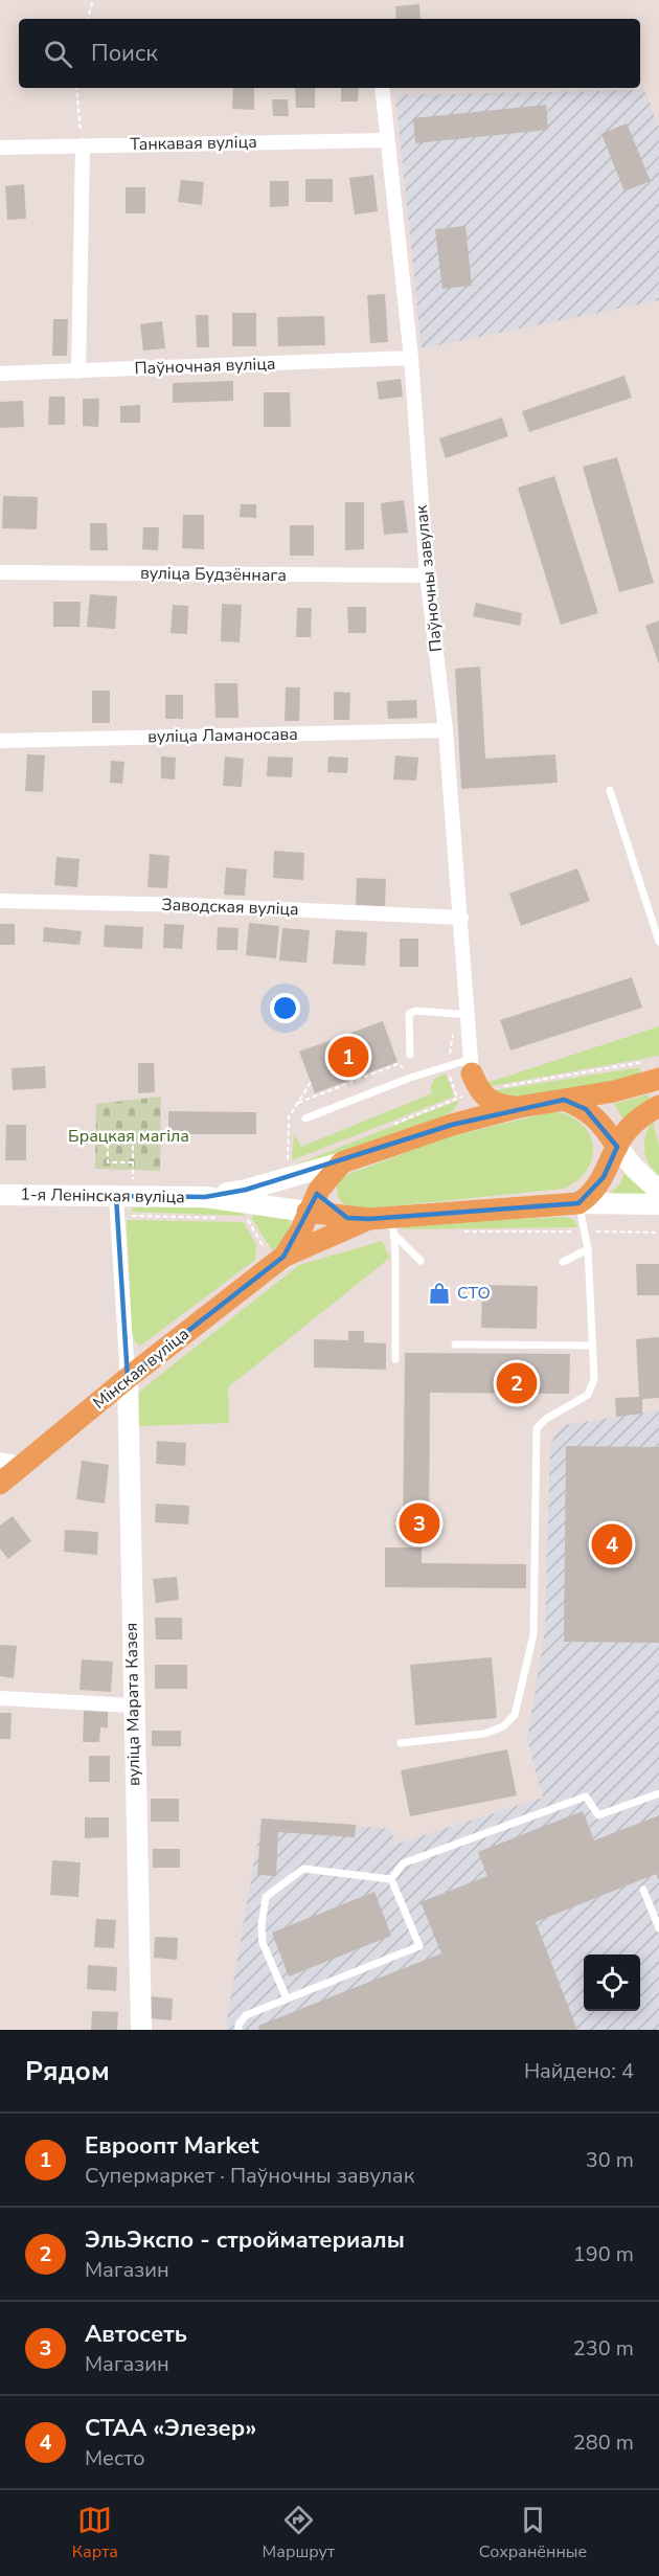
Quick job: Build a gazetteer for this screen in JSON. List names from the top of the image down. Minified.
{"streets":{"main road":["Мінская вуліца"],"street":["Танкавая вуліца","Паўночная вуліца","вуліца Будзённага","Паўночны завулак","вуліца Ламаносава","Заводская вуліца","1-я Ленінская вуліца","вуліца Марата Казея"]},"crossings":[["Танкавая вуліца","Паўночны завулак"],["Паўночная вуліца","Паўночны завулак"],["вуліца Будзённага","Паўночны завулак"],["Паўночны завулак","вуліца Ламаносава"],["Паўночны завулак","Заводская вуліца"],["Мінская вуліца","вуліца Марата Казея"]],"parks":["Брацкая магіла"],"places":{"shop":["СТО"]},"page":{"search":"Поиск","pins":["1","2","3","4"],"heading":["Рядом","Найдено: 4"],"list":[{"mark":"1","name":"Евроопт Market","note":"Супермаркет · Паўночны завулак","value":"30 m"},{"mark":"2","name":"ЭльЭкспо - стройматериалы","note":"Магазин","value":"190 m"},{"mark":"3","name":"Автосеть","note":"Магазин","value":"230 m"},{"mark":"4","name":"СТАА «Элезер»","note":"Место","value":"280 m"}],"nav":["Карта","Маршрут","Сохранённые"]}}
